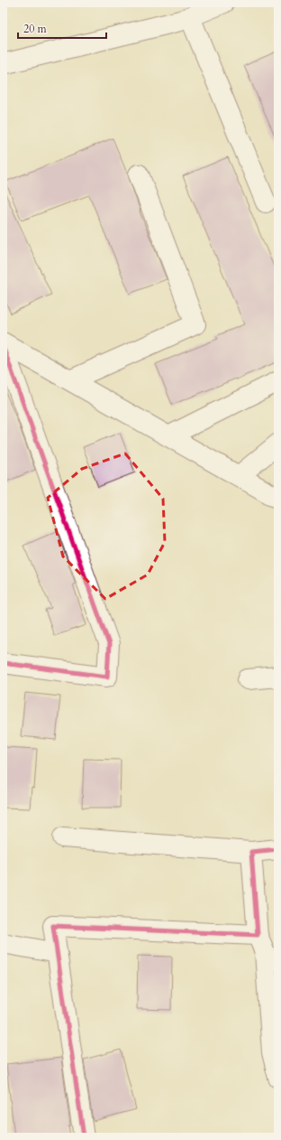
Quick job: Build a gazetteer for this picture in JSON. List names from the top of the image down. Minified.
{"scale_bar":"20 m"}
